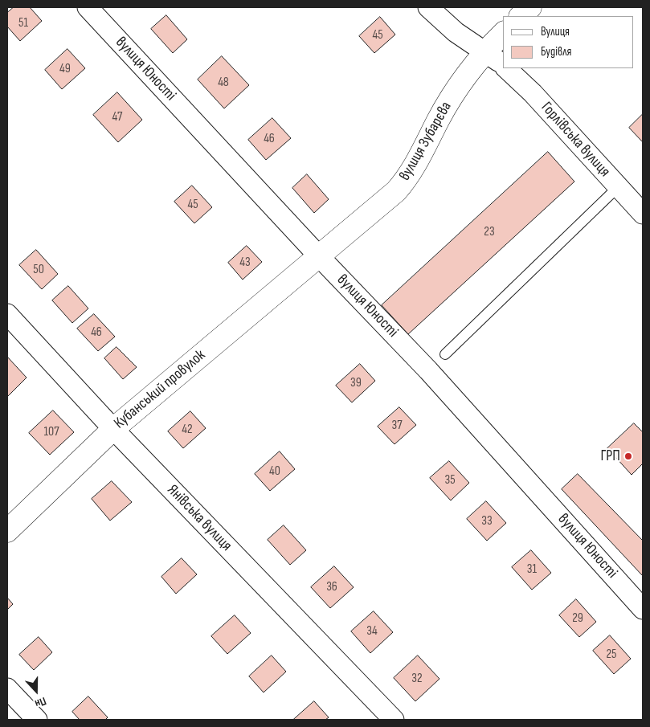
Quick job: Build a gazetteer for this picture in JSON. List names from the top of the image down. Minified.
{"streets":{"street":["вулиця Юності","Горлівська вулиця","вулиця Зубарєва","Кубанський провулок","Янівська вулиця"]},"crossings":[["вулиця Юності","вулиця Зубарєва"],["вулиця Юності","Кубанський провулок"],["Горлівська вулиця","вулиця Зубарєва"],["вулиця Зубарєва","Кубанський провулок"],["Кубанський провулок","Янівська вулиця"]],"places":["ГРП"],"house_numbers":["51","45","49","48","47","46","45","23","43","50","46","39","37","42","107","40","35","33","31","36","29","34","25","32"],"legend":["Вулиця","Будівля"],"north":"bottom"}
